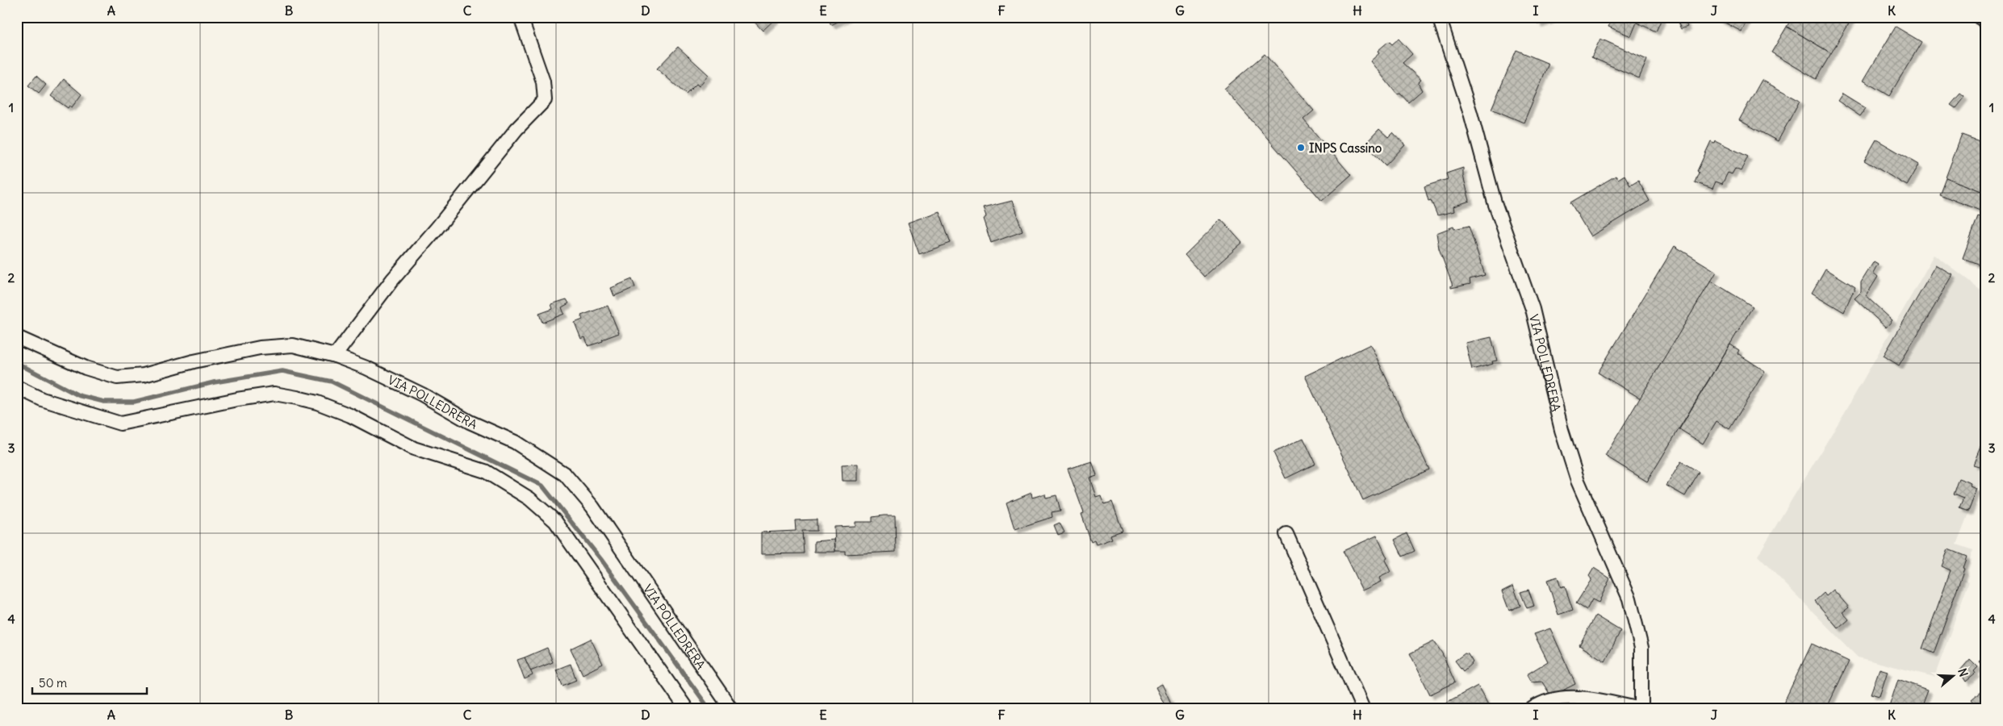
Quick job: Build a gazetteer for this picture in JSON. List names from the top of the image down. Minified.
{"streets":{"street":["VIA POLLEDRERA"]},"places":["INPS Cassino"],"scale_bar":"50 m","north":"right","grid":{"columns":["A","B","C","D","E","F","G","H","I","J","K"],"rows":["1","2","3","4"]}}
